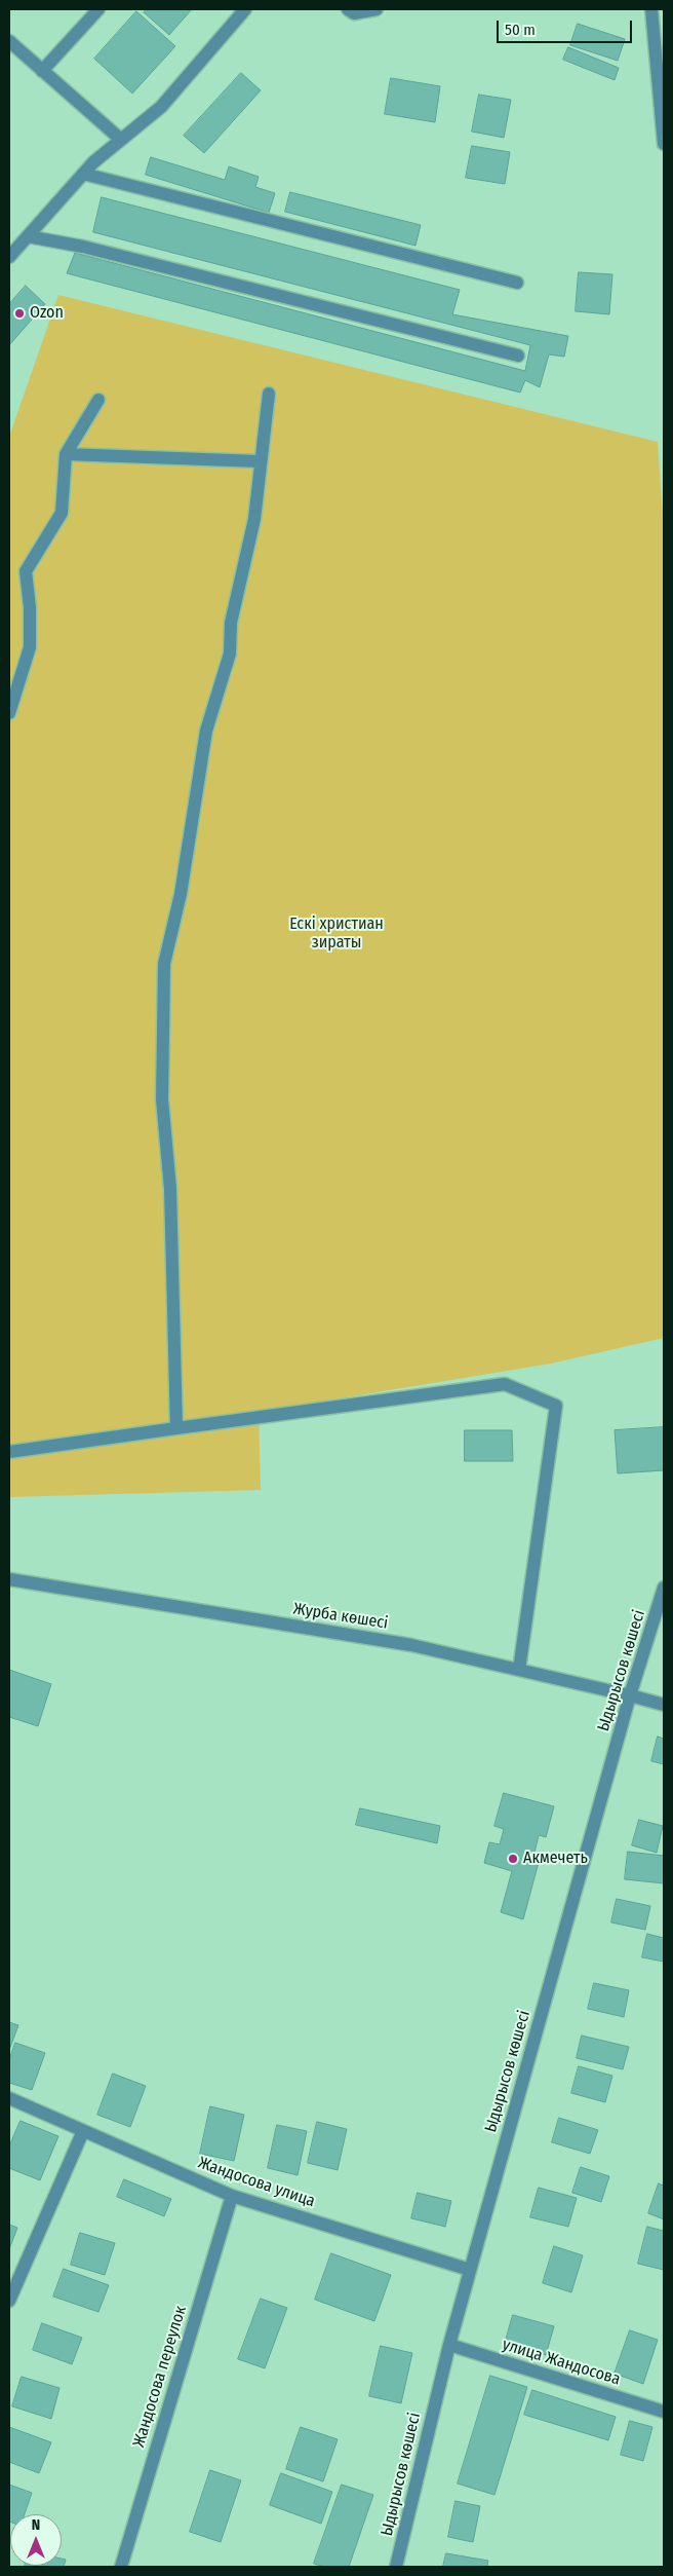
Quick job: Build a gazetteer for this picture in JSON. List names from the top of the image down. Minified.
{"streets":{"street":["Журба көшесі","Ыдырысов көшесі","Жандосова улица","улица Жандосова","Жандосова переулок"]},"crossings":[["Журба көшесі","Ыдырысов көшесі"],["Ыдырысов көшесі","Жандосова улица"],["Ыдырысов көшесі","улица Жандосова"],["Жандосова улица","Жандосова переулок"]],"parks":["Ескі христиан зираты"],"places":["Ozon","Акмечеть"],"scale_bar":"50 m","north":"top"}
